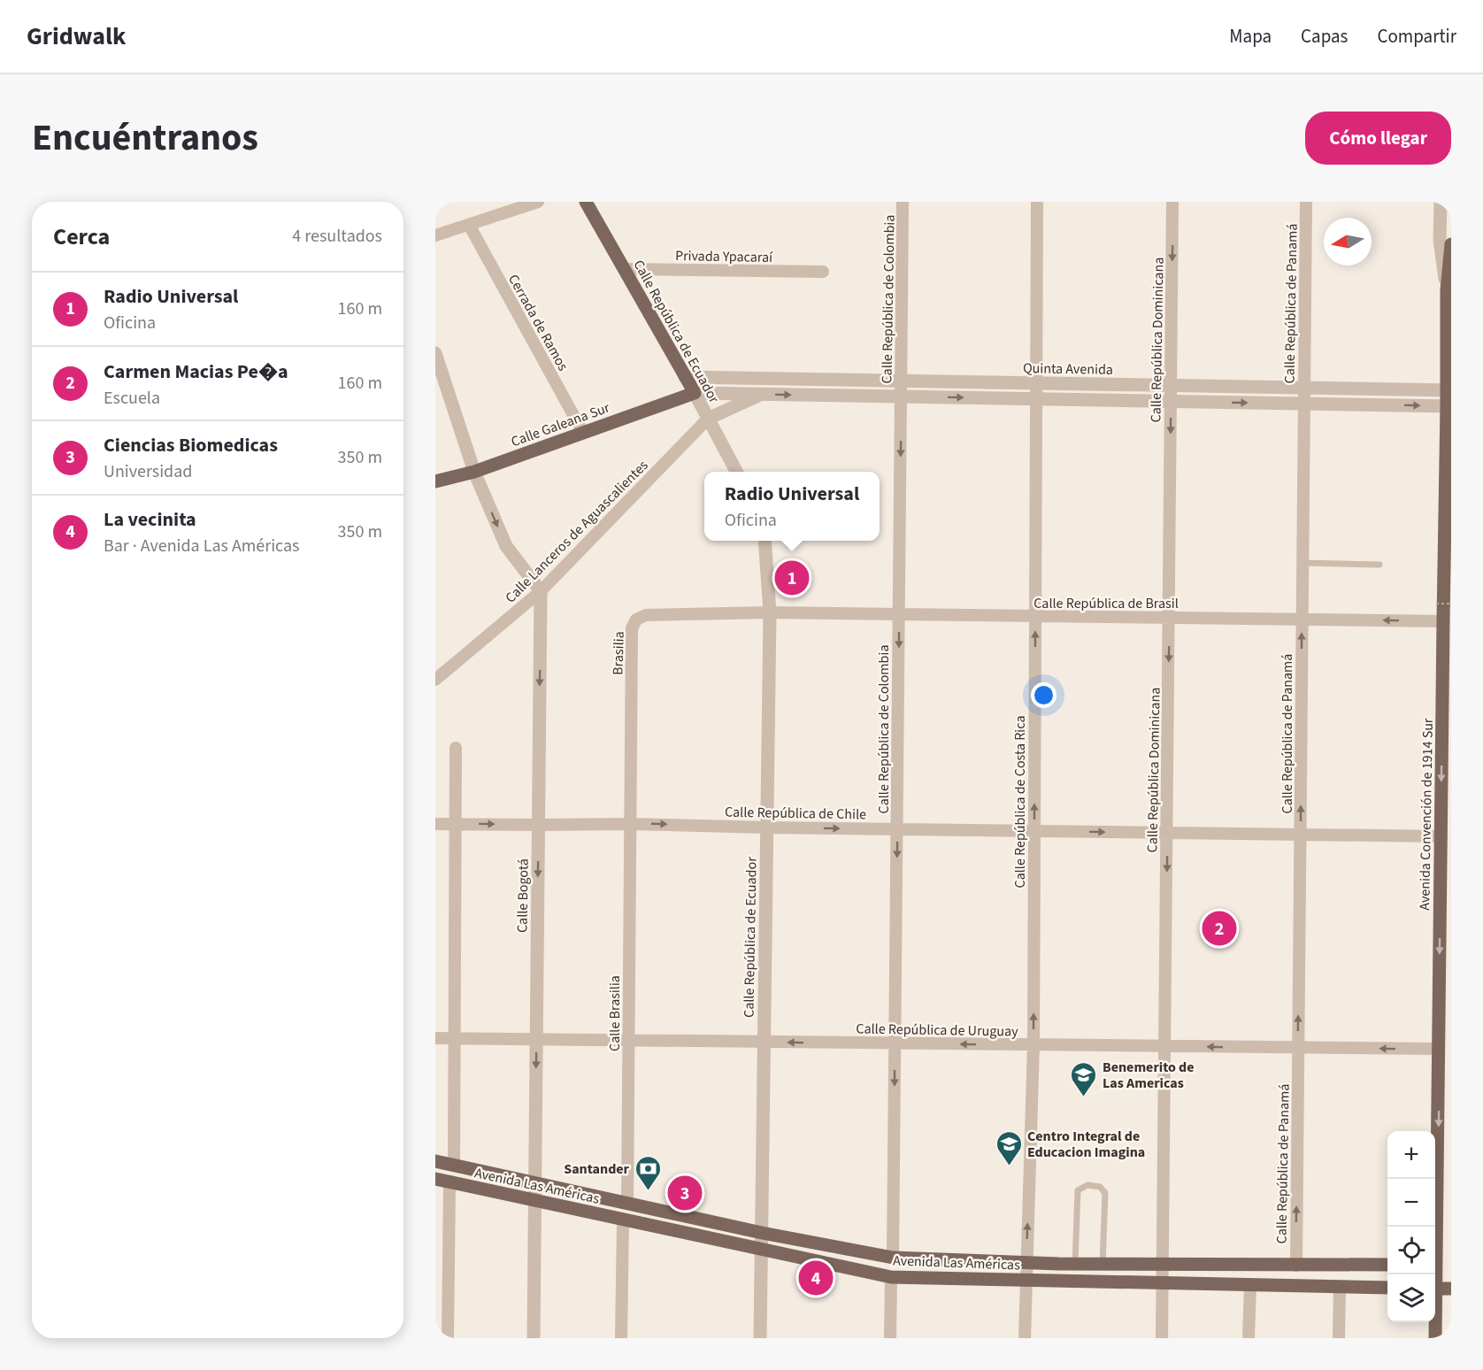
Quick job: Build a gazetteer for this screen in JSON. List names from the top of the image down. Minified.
{"streets":{"main road":["Calle República de Ecuador","Calle Galeana Sur","Avenida Convención de 1914 Sur","Avenida Las Américas"],"street":["Privada Ypacaraí","Calle República de Colombia","Calle República de Panamá","Cerrada de Ramos","Calle República Dominicana","Quinta Avenida","Calle Lanceros de Aguascalientes","Calle República de Brasil","Brasilia","Calle República de Costa Rica","Calle República de Chile","Calle Bogotá","Calle Brasilia","Calle República de Uruguay"]},"crossings":[["Privada Ypacaraí","Calle República de Ecuador"],["Calle República de Colombia","Quinta Avenida"],["Calle República de Colombia","Calle República de Brasil"],["Calle República de Colombia","Calle República de Chile"],["Calle República de Colombia","Calle República de Uruguay"],["Calle República de Colombia","Avenida Las Américas"],["Calle República de Panamá","Quinta Avenida"],["Calle República de Panamá","Calle República de Brasil"],["Calle República de Panamá","Calle República de Chile"],["Calle República de Panamá","Calle República de Uruguay"],["Calle República de Panamá","Avenida Las Américas"],["Cerrada de Ramos","Calle Galeana Sur"],["Calle República de Ecuador","Quinta Avenida"],["Calle República de Ecuador","Calle Galeana Sur"],["Calle República de Ecuador","Calle Lanceros de Aguascalientes"],["Calle República de Ecuador","Calle República de Brasil"],["Calle República de Ecuador","Brasilia"],["Calle República de Ecuador","Calle República de Chile"],["Calle República de Ecuador","Calle República de Uruguay"],["Calle República de Ecuador","Avenida Las Américas"],["Calle República Dominicana","Quinta Avenida"],["Calle República Dominicana","Calle República de Brasil"],["Calle República Dominicana","Calle República de Chile"],["Calle República Dominicana","Calle República de Uruguay"],["Calle República Dominicana","Avenida Las Américas"],["Quinta Avenida","Calle República de Costa Rica"],["Quinta Avenida","Avenida Convención de 1914 Sur"],["Calle Lanceros de Aguascalientes","Calle Bogotá"],["Calle República de Brasil","Brasilia"],["Calle República de Brasil","Calle República de Costa Rica"],["Calle República de Brasil","Avenida Convención de 1914 Sur"],["Brasilia","Calle República de Chile"],["Brasilia","Calle Brasilia"],["Calle República de Costa Rica","Calle República de Chile"],["Calle República de Costa Rica","Calle República de Uruguay"],["Calle República de Costa Rica","Avenida Las Américas"],["Calle República de Chile","Avenida Convención de 1914 Sur"],["Calle República de Chile","Calle Bogotá"],["Calle República de Chile","Calle Brasilia"],["Avenida Convención de 1914 Sur","Calle República de Uruguay"],["Calle Bogotá","Calle República de Uruguay"],["Calle Bogotá","Avenida Las Américas"],["Calle Brasilia","Calle República de Uruguay"],["Calle Brasilia","Avenida Las Américas"]],"one_way":["Calle República de Colombia","Calle República de Panamá","Calle República Dominicana","Calle República de Costa Rica","Calle República de Chile","Avenida Convención de 1914 Sur","Calle República de Uruguay"],"places":{"school or university":["Benemerito de Las Americas","Centro Integral de Educacion Imagina"],"bank":["Santander"]},"north":"left","page":{"header":"Gridwalk","nav":["Mapa","Capas","Compartir"],"title":"Encuéntranos","buttons":"Cómo llegar","heading":["Cerca","4 resultados"],"list":[{"mark":"1","name":"Radio Universal","note":"Oficina","value":"160 m"},{"mark":"2","name":"Carmen Macias Pe�a","note":"Escuela","value":"160 m"},{"mark":"3","name":"Ciencias Biomedicas","note":"Universidad","value":"350 m"},{"mark":"4","name":"La vecinita","note":"Bar · Avenida Las Américas","value":"350 m"}],"popup":["Radio Universal","Oficina"],"pins":["1","2","3","4"],"map_buttons":["+","−"]}}
